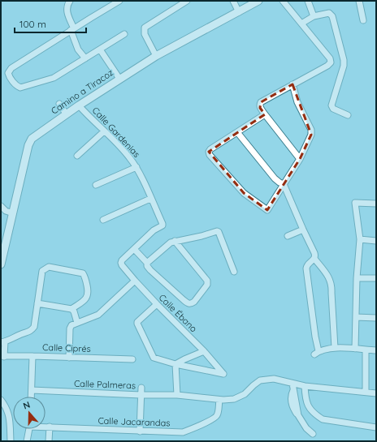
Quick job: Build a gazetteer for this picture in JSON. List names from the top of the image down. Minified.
{"streets":{"street":["Camino a Tiracoz","Calle Gardenias","Calle Ébano","Calle Ciprés","Calle Palmeras","Calle Jacarandas"]},"crossings":[["Camino a Tiracoz","Calle Gardenias"],["Calle Gardenias","Calle Ébano"],["Calle Palmeras","Calle Jacarandas"]],"scale_bar":"100 m","north":"top"}
